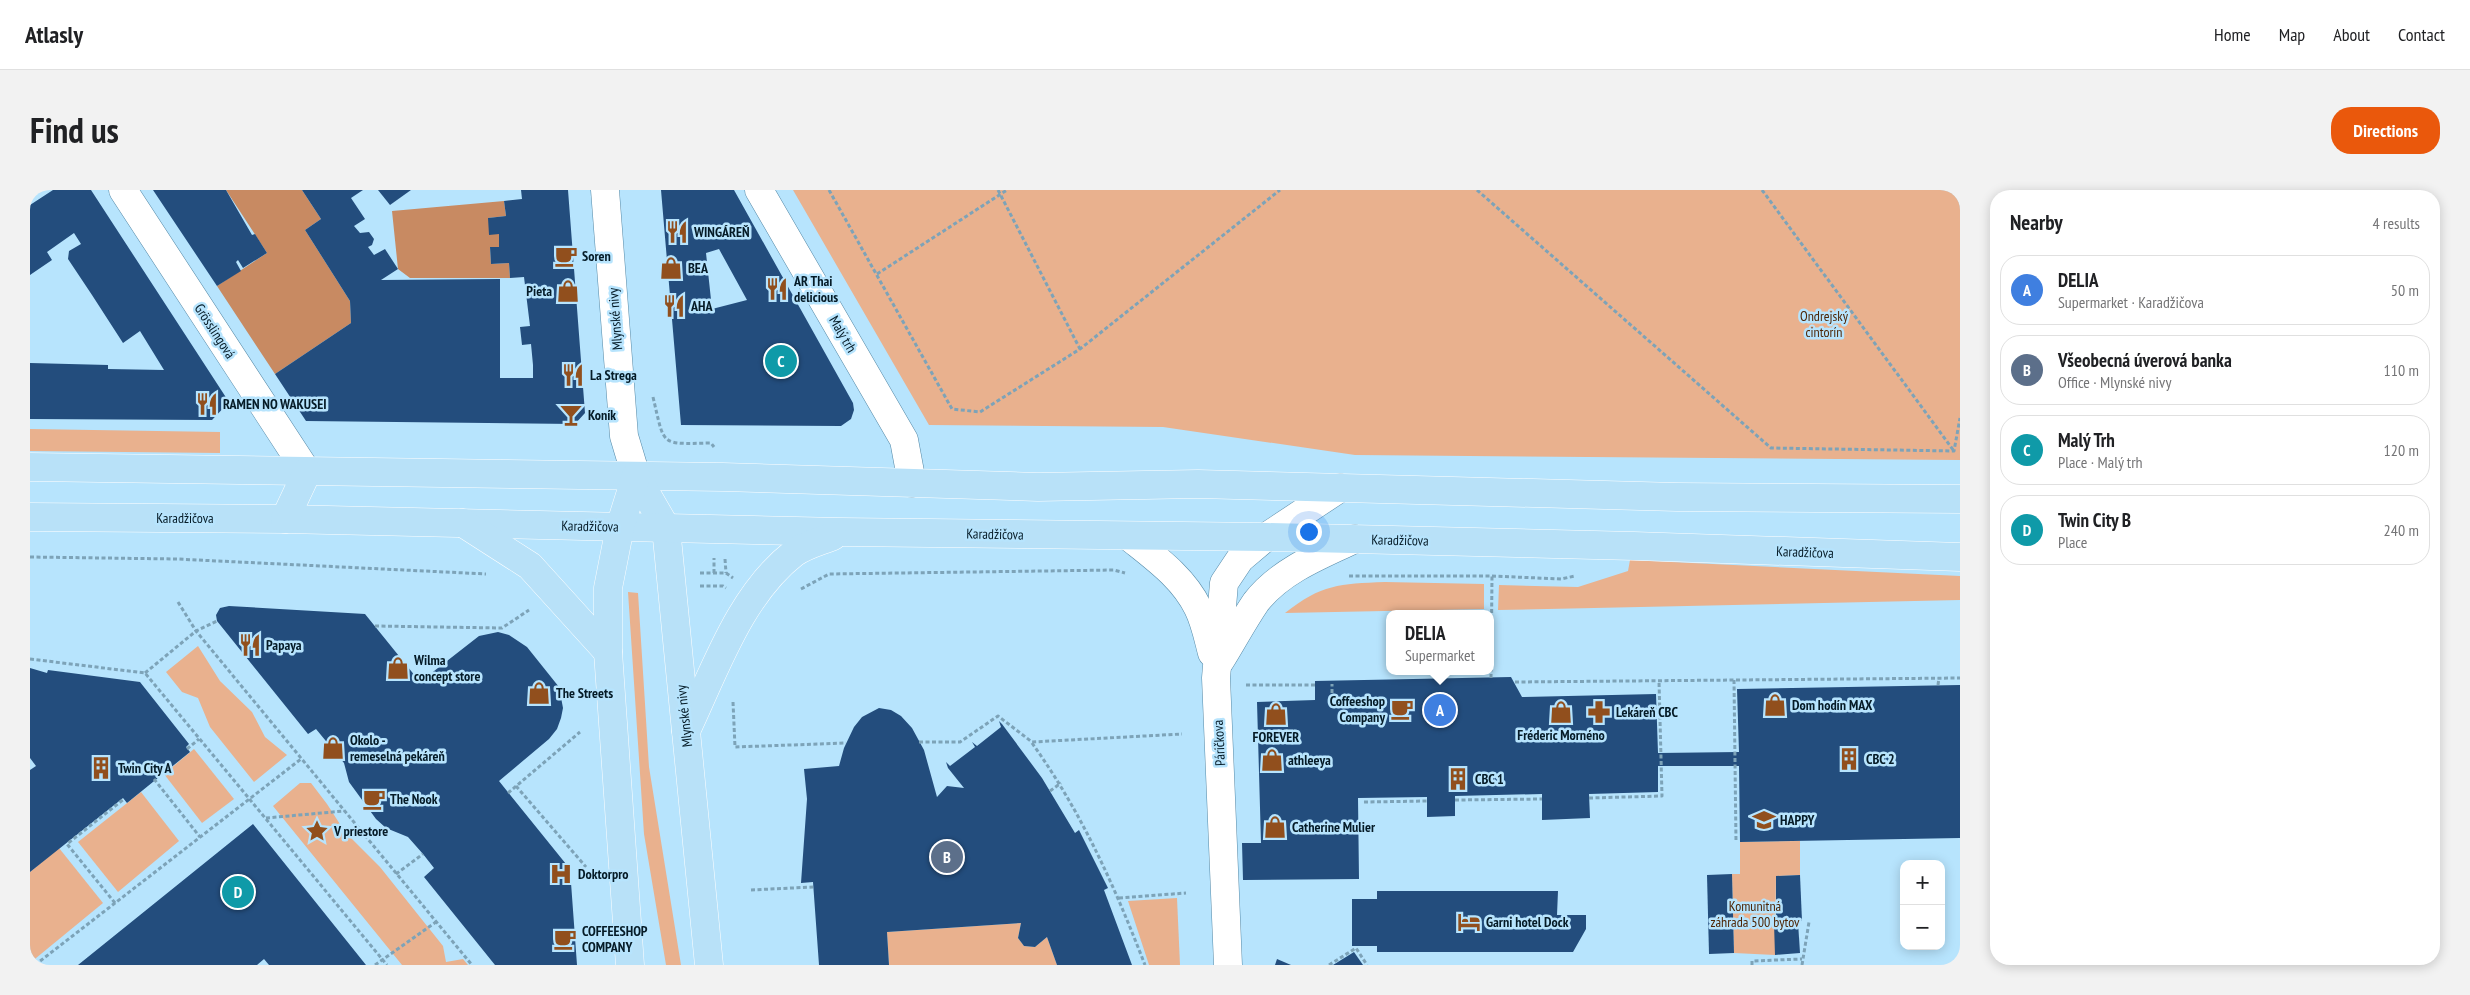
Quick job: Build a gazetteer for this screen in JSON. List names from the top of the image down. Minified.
{"streets":{"main road":["Mlynské nivy","Karadžičova"],"street":["Grösslingová","Malý trh","Páričkova"]},"crossings":[["Mlynské nivy","Karadžičova"],["Karadžičova","Páričkova"]],"parks":["Ondrejský cintorín","Komunitná záhrada 500 bytov"],"places":{"restaurant":["WINGÁREŇ","AR Thai delicious","AHA","La Strega","RAMEN NO WAKUSEI","Papaya"],"cafe":["Soren","Coffeeshop Company","The Nook","COFFEESHOP COMPANY"],"shop":["BEA","Pieta","Wilma concept store","The Streets","Dom hodín MAX","Fréderic Mornéno","FOREVER","Okolo - remeselná pekáreň","athleeya","Catherine Mulier"],"bar":["Koník"],"pharmacy":["Lekáreň CBC"],"building":["CBC 2","Twin City A","CBC 1"],"school or university":["HAPPY"],"place":["V priestore"],"hospital":["Doktorpro"],"hotel":["Garni hotel Dock"]},"page":{"header":"Atlasly","nav":["Home","Map","About","Contact"],"title":"Find us","buttons":"Directions","heading":["Nearby","4 results"],"list":[{"mark":"A","name":"DELIA","note":"Supermarket · Karadžičova","value":"50 m"},{"mark":"B","name":"Všeobecná úverová banka","note":"Office · Mlynské nivy","value":"110 m"},{"mark":"C","name":"Malý Trh","note":"Place · Malý trh","value":"120 m"},{"mark":"D","name":"Twin City B","note":"Place","value":"240 m"}],"pins":["C","A","B","D"],"popup":["DELIA","Supermarket"],"map_buttons":["+","−"]}}
